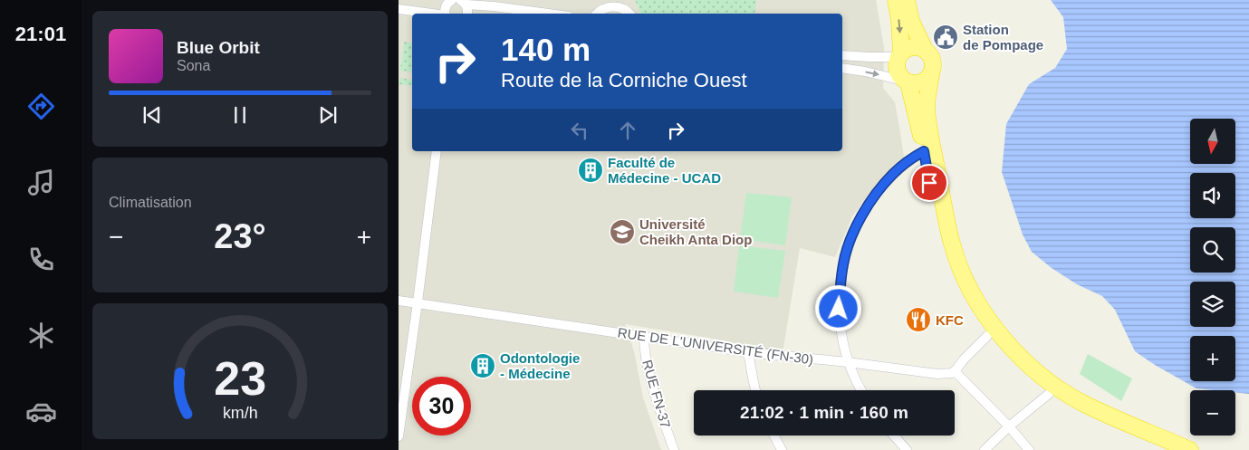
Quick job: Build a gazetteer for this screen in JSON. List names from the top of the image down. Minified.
{"streets":{"street":["RUE DE L'UNIVERSITÉ (FN-30)","RUE FN-37"]},"crossings":[["RUE DE L'UNIVERSITÉ (FN-30)","RUE FN-37"]],"places":{"public building":["Station de Pompage"],"building":["Faculté de Médecine - UCAD","Odontologie - Médecine"],"school or university":["Université Cheikh Anta Diop"],"restaurant":["KFC"]},"north":"bottom","page":{"tabs":"21:01","turn":["140 m","Route de la Corniche Ouest"],"song":["Blue Orbit","Sona"],"map_buttons":["+","−"],"tile":"Climatisation","heat":["−","23°","+"],"limit":"30","trip":"21:02 · 1 min · 160 m","gauge":["23","km/h"]}}
